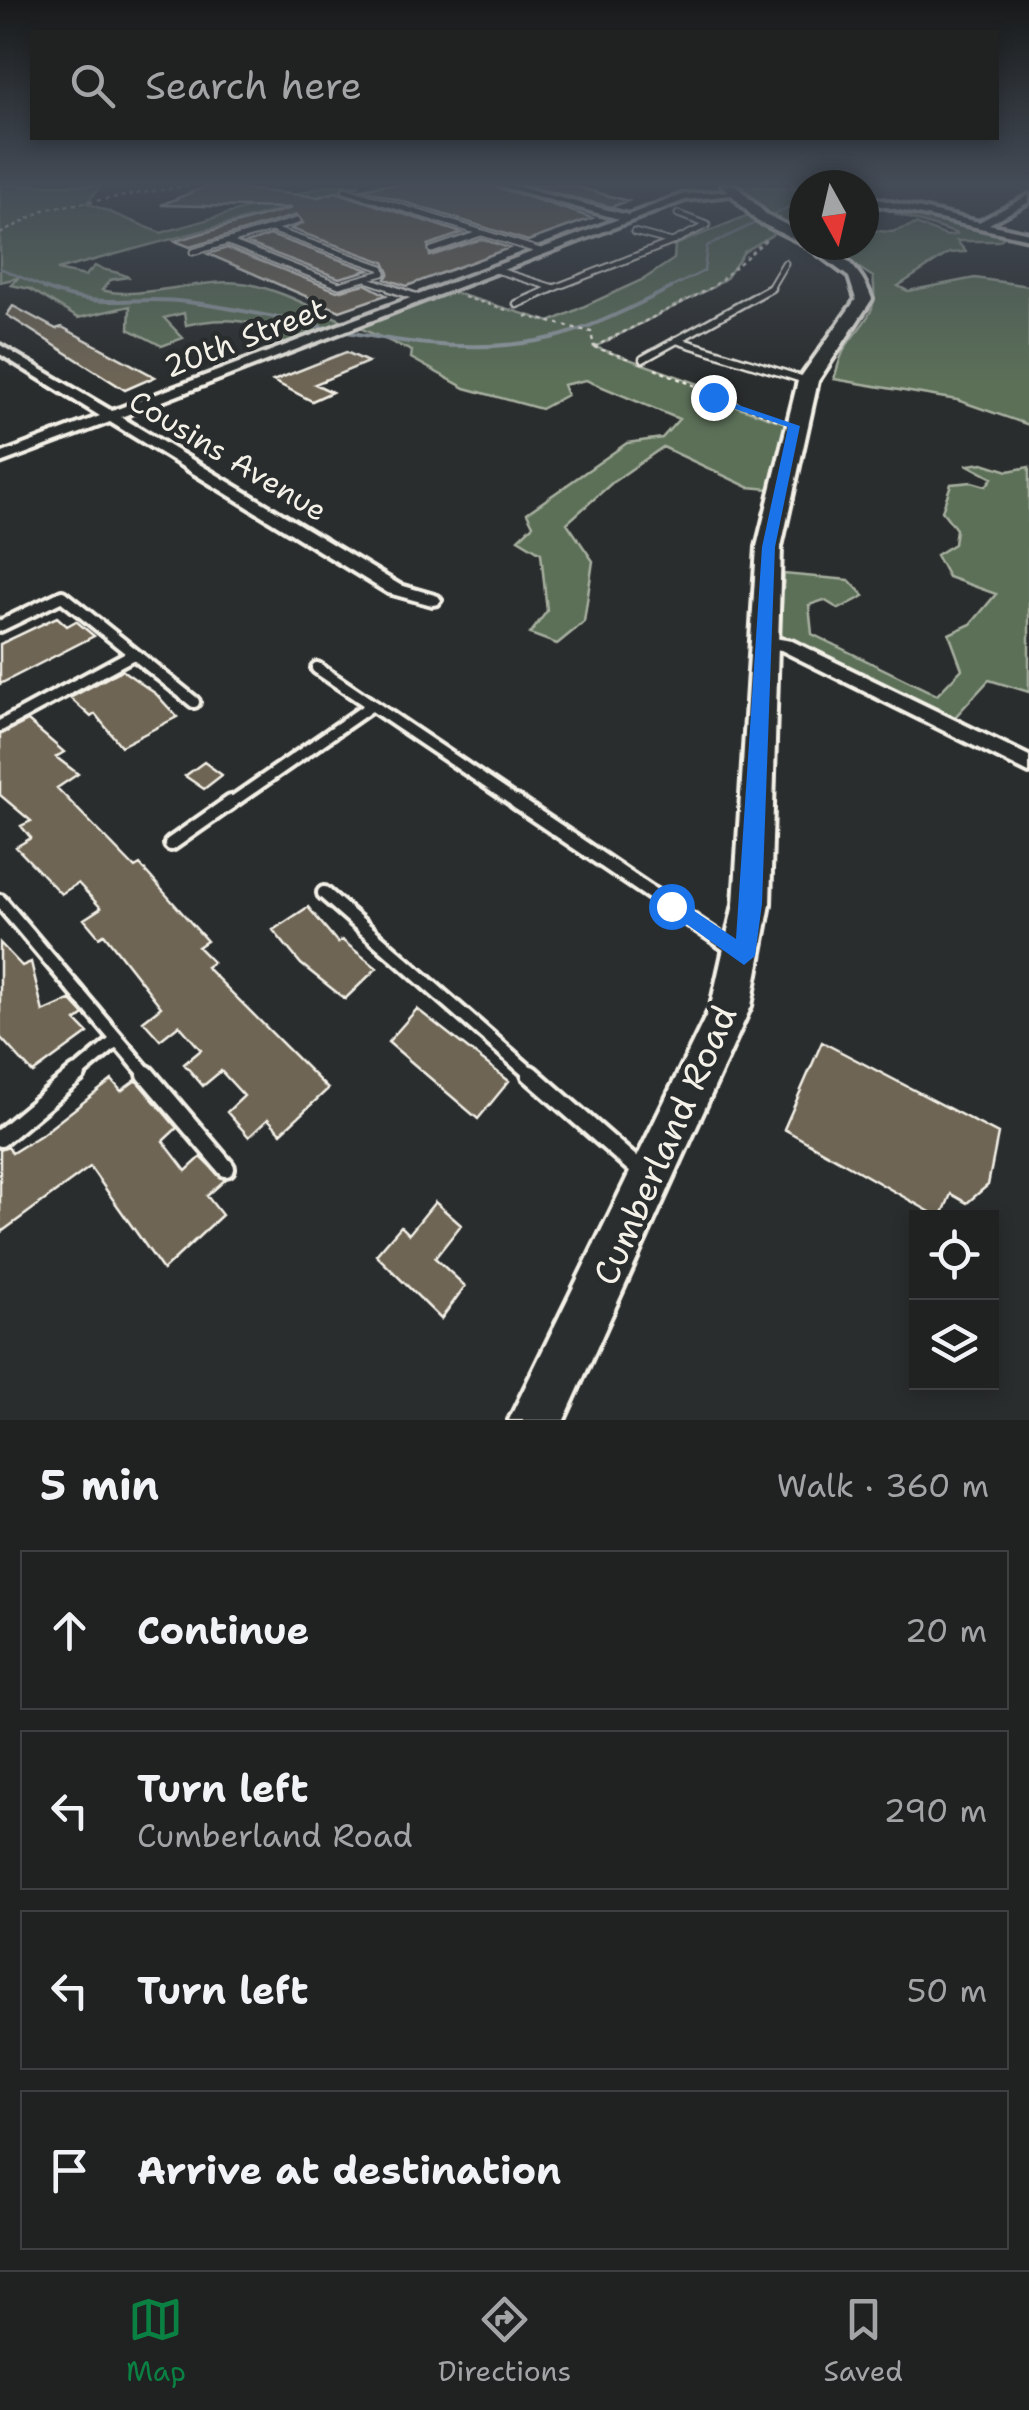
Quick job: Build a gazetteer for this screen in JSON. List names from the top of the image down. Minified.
{"streets":{"street":["20th Street","Cousins Avenue","Cumberland Road"]},"crossings":[["20th Street","Cousins Avenue"]],"north":"bottom","page":{"search":"Search here","heading":["5 min","Walk · 360 m"],"list":[["Continue","20 m"],["Turn left","Cumberland Road","290 m"],["Turn left","50 m"],"Arrive at destination"],"nav":["Map","Directions","Saved"]}}
